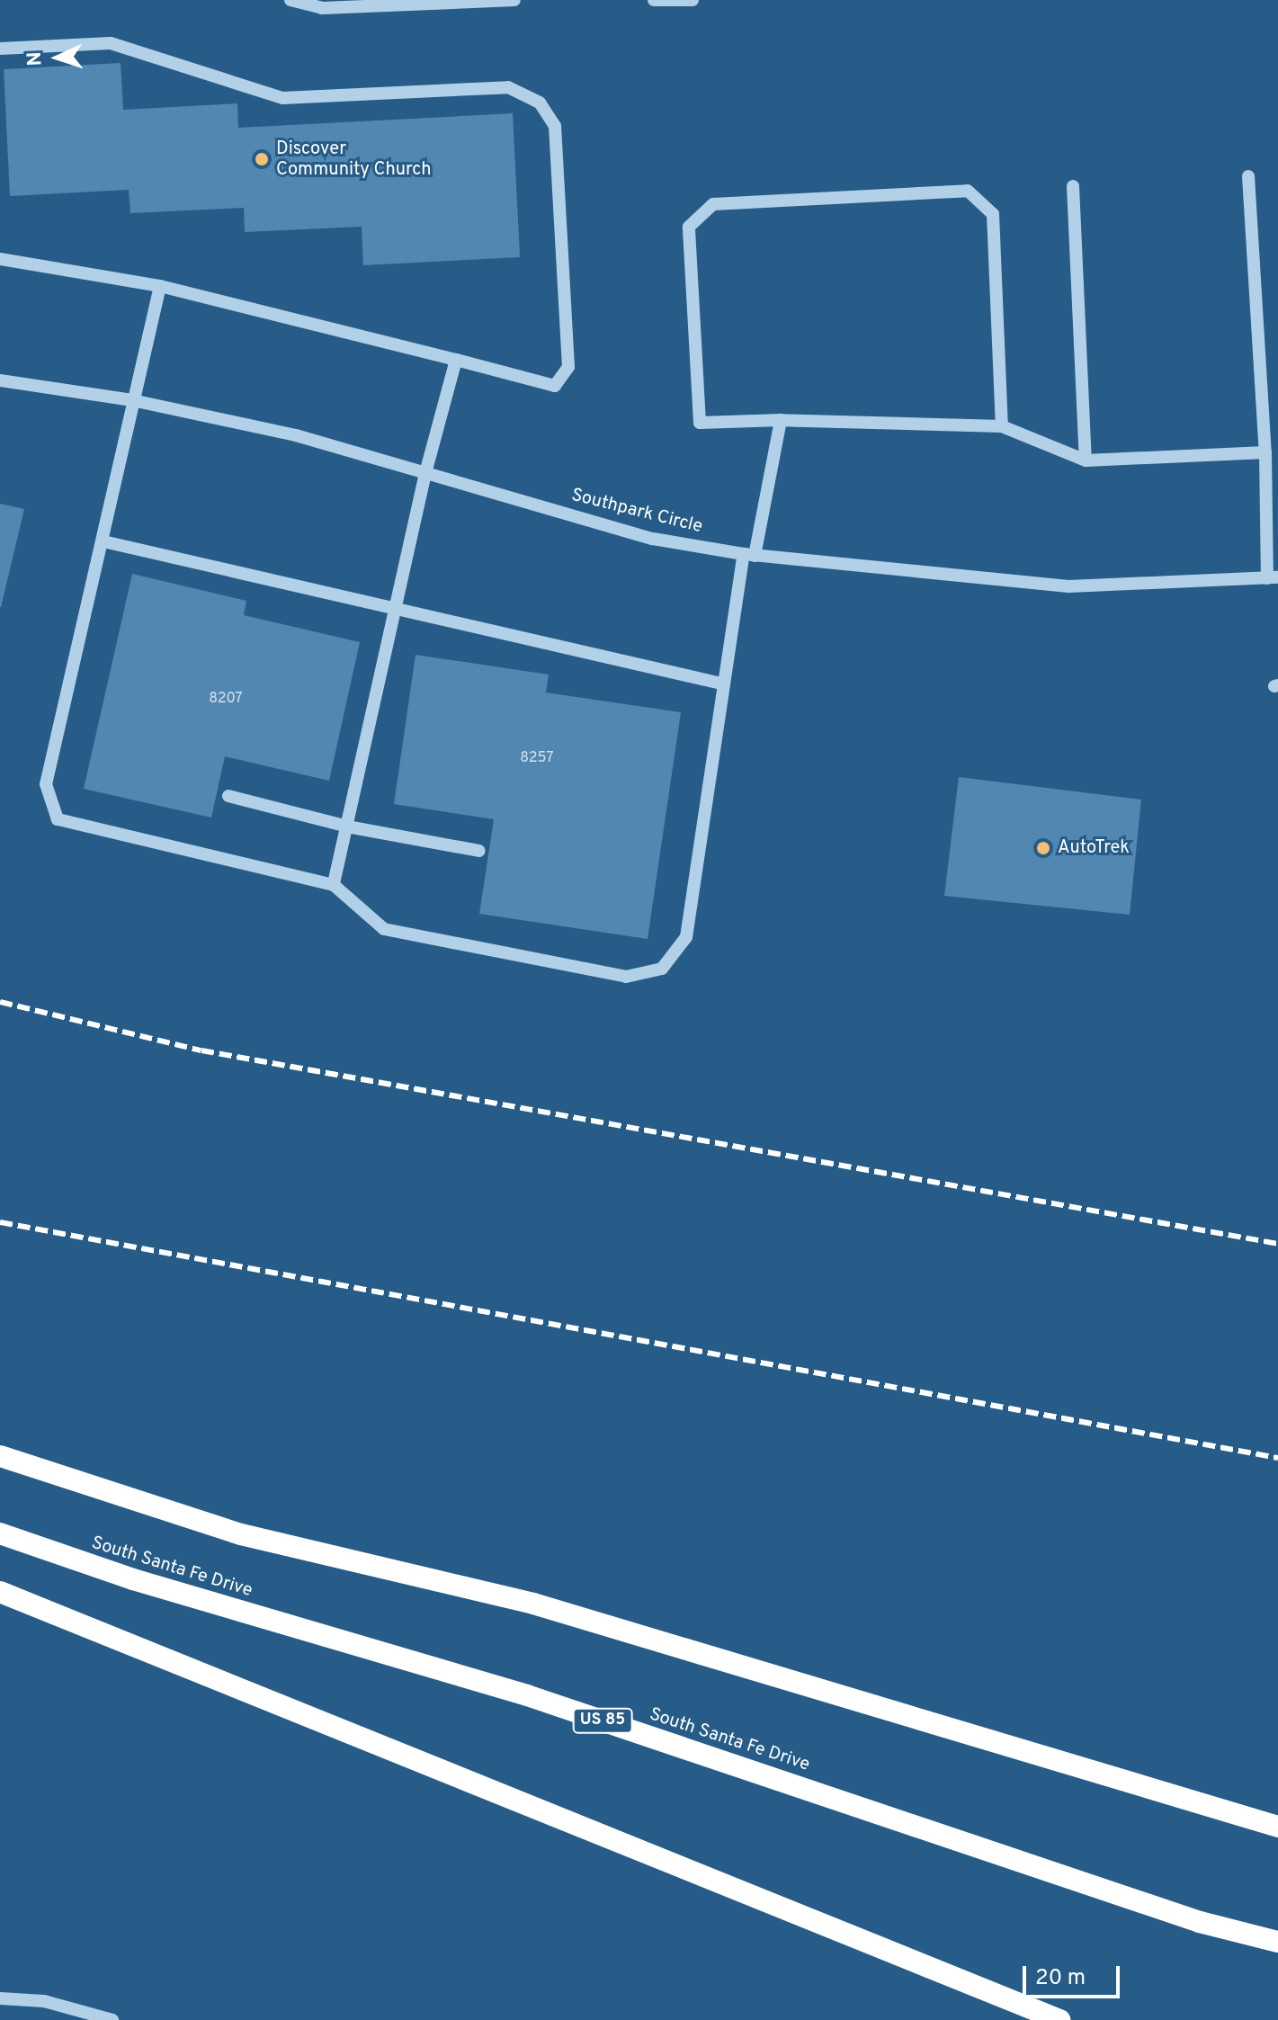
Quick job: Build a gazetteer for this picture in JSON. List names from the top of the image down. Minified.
{"streets":{"highway":["South Santa Fe Drive","US 85"],"street":["Southpark Circle"]},"places":["Discover Community Church","AutoTrek"],"house_numbers":["8207","8257"],"scale_bar":"20 m","north":"left"}
